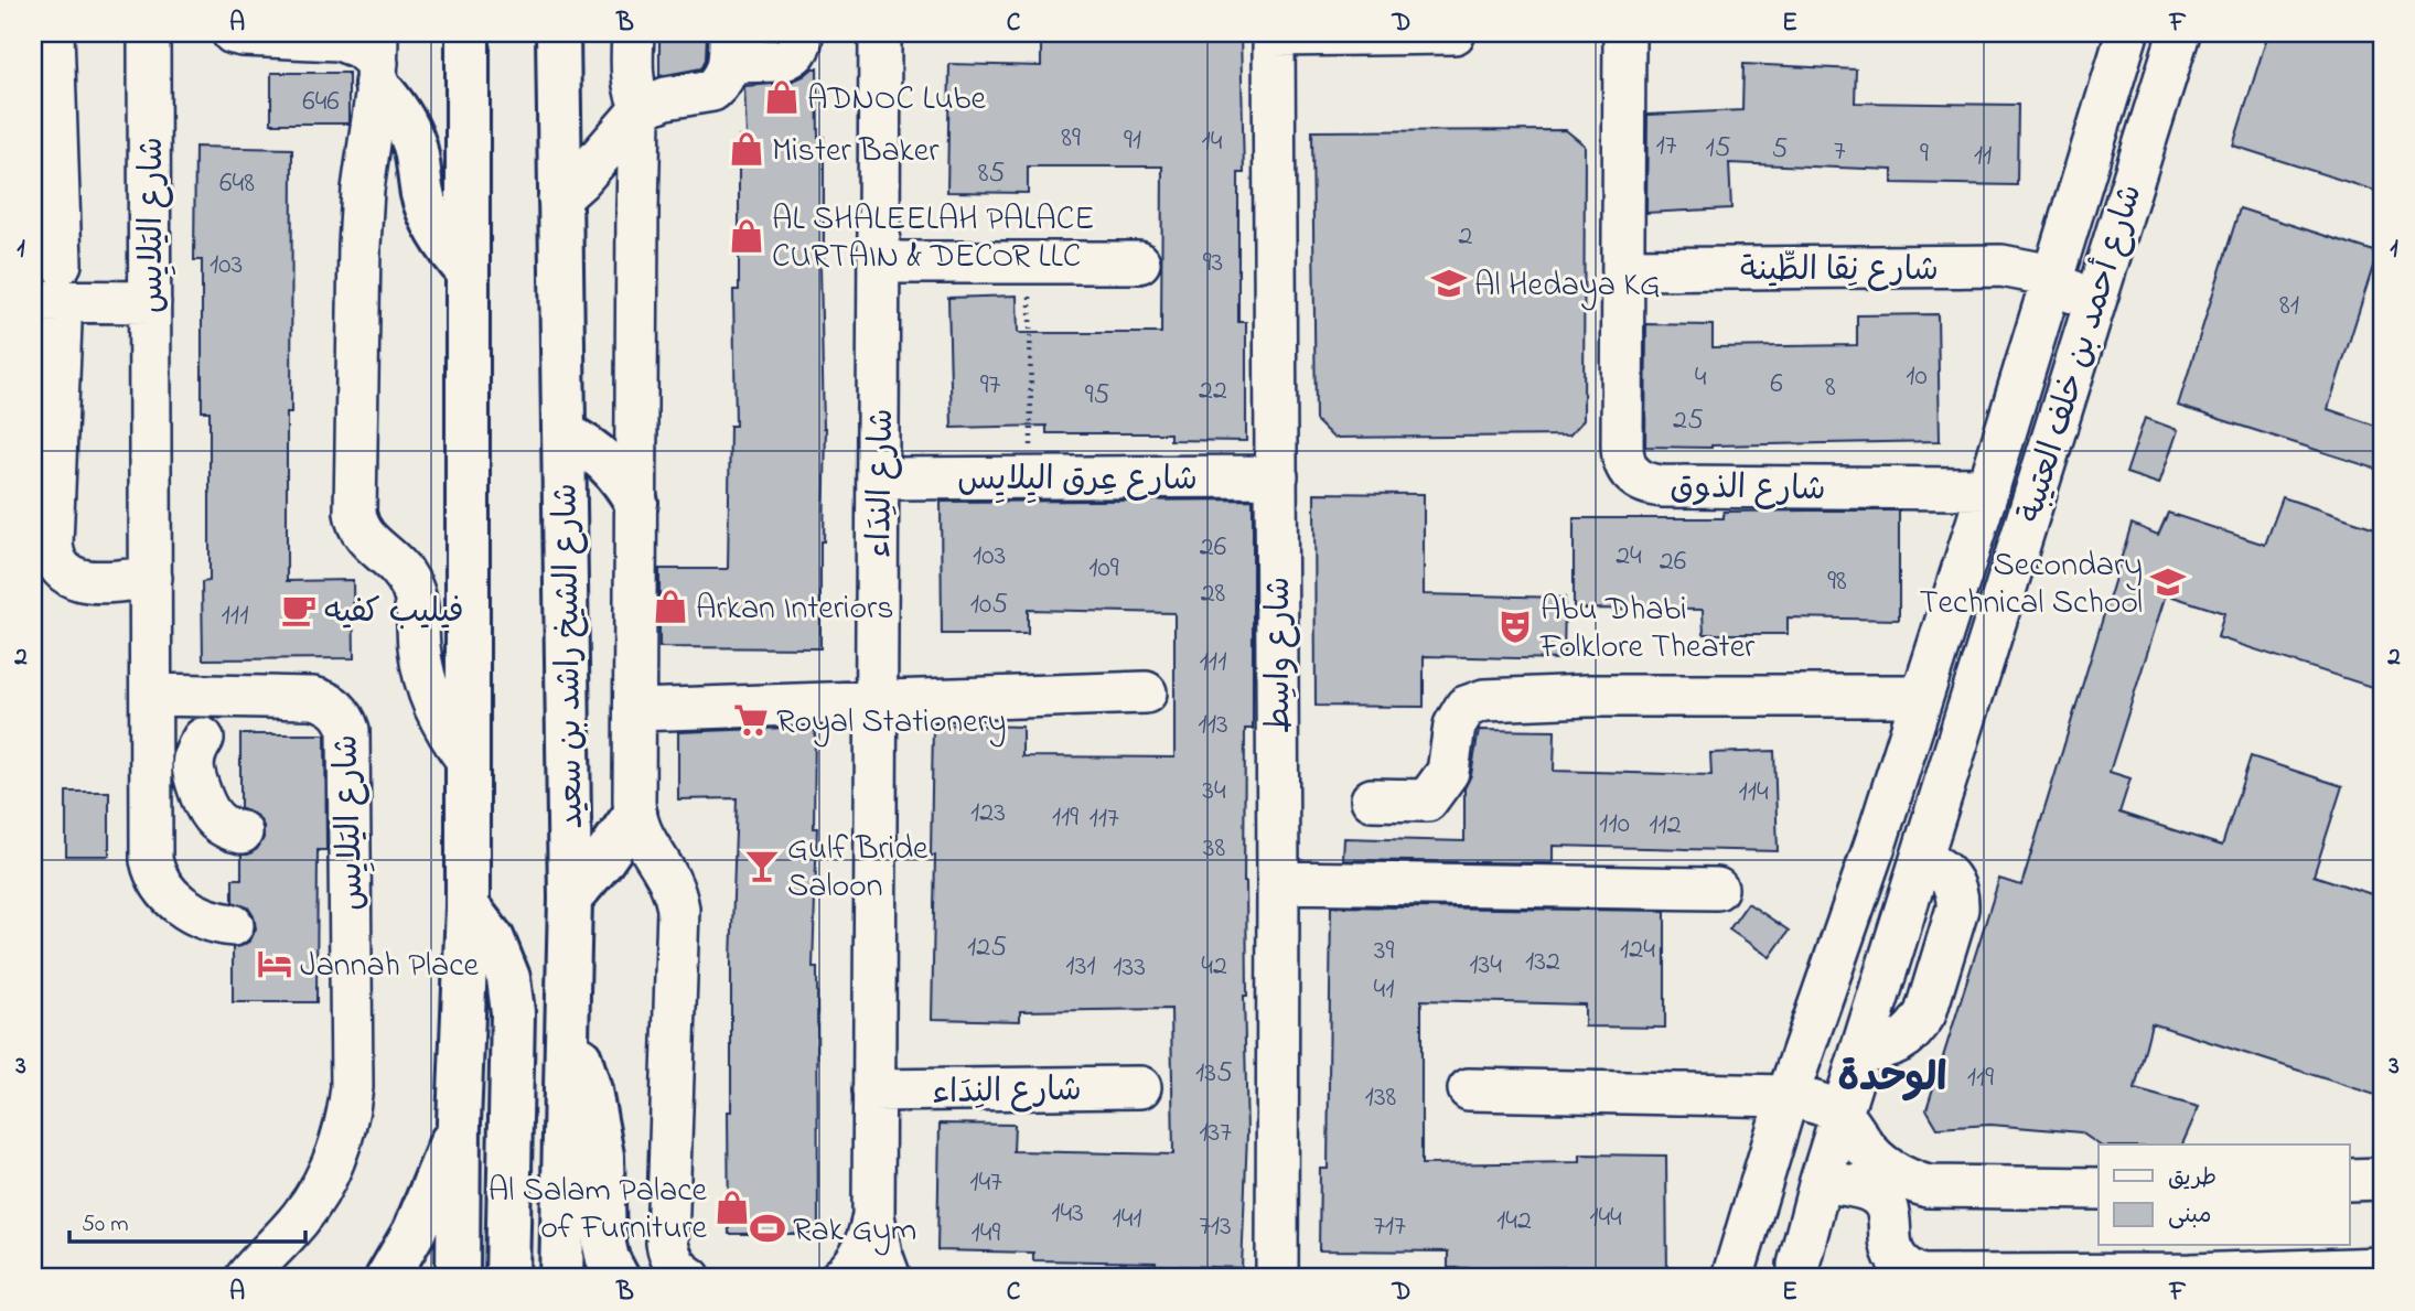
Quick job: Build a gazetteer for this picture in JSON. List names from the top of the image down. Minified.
{"streets":{"main road":["شارع الشيخ راشد بن سعيد"],"street":["شارع اليَلايِس","شارع نِقا الطِّينة","شارع أحمد بن خلف العتيبة","شارع عِرق اليِلايِس","شارع النِدَاء","شارع الذوق","شارع واسِط"]},"crossings":[["شارع نِقا الطِّينة","شارع أحمد بن خلف العتيبة"],["شارع نِقا الطِّينة","شارع الذوق"],["شارع أحمد بن خلف العتيبة","شارع الذوق"],["شارع عِرق اليِلايِس","شارع النِدَاء"],["شارع عِرق اليِلايِس","شارع واسِط"]],"districts":["الوحدة"],"places":{"shop":["ADNOC Lube","Mister Baker","AL SHALEELAH PALACE CURTAIN & DECOR LLC","Arkan Interiors","Al Salam Palace of Furniture"],"school or university":["Al Hedaya KG","Secondary Technical School"],"cafe":["فيليب كفيه"],"theatre":["Abu Dhabi Folklore Theater"],"supermarket":["Royal Stationery"],"bar":["Gulf Bride Saloon"],"hotel":["Jannah Place"],"sports":["Rak Gym"]},"house_numbers":["646","89","91","14","17","15","5","7","9","11","85","648","2","93","103","81","10","4","6","97","8","22","95","25","26","103","24","26","109","98","28","105","111","111","113","34","114","123","119","117","110","112","38","125","124","39","132","134","131","42","133","41","135","119","138","137","147","143","144","141","142","713","717","149"],"legend":["طريق","مبنى"],"scale_bar":"50 m","grid":{"columns":["A","B","C","D","E","F"],"rows":["1","2","3"]}}
